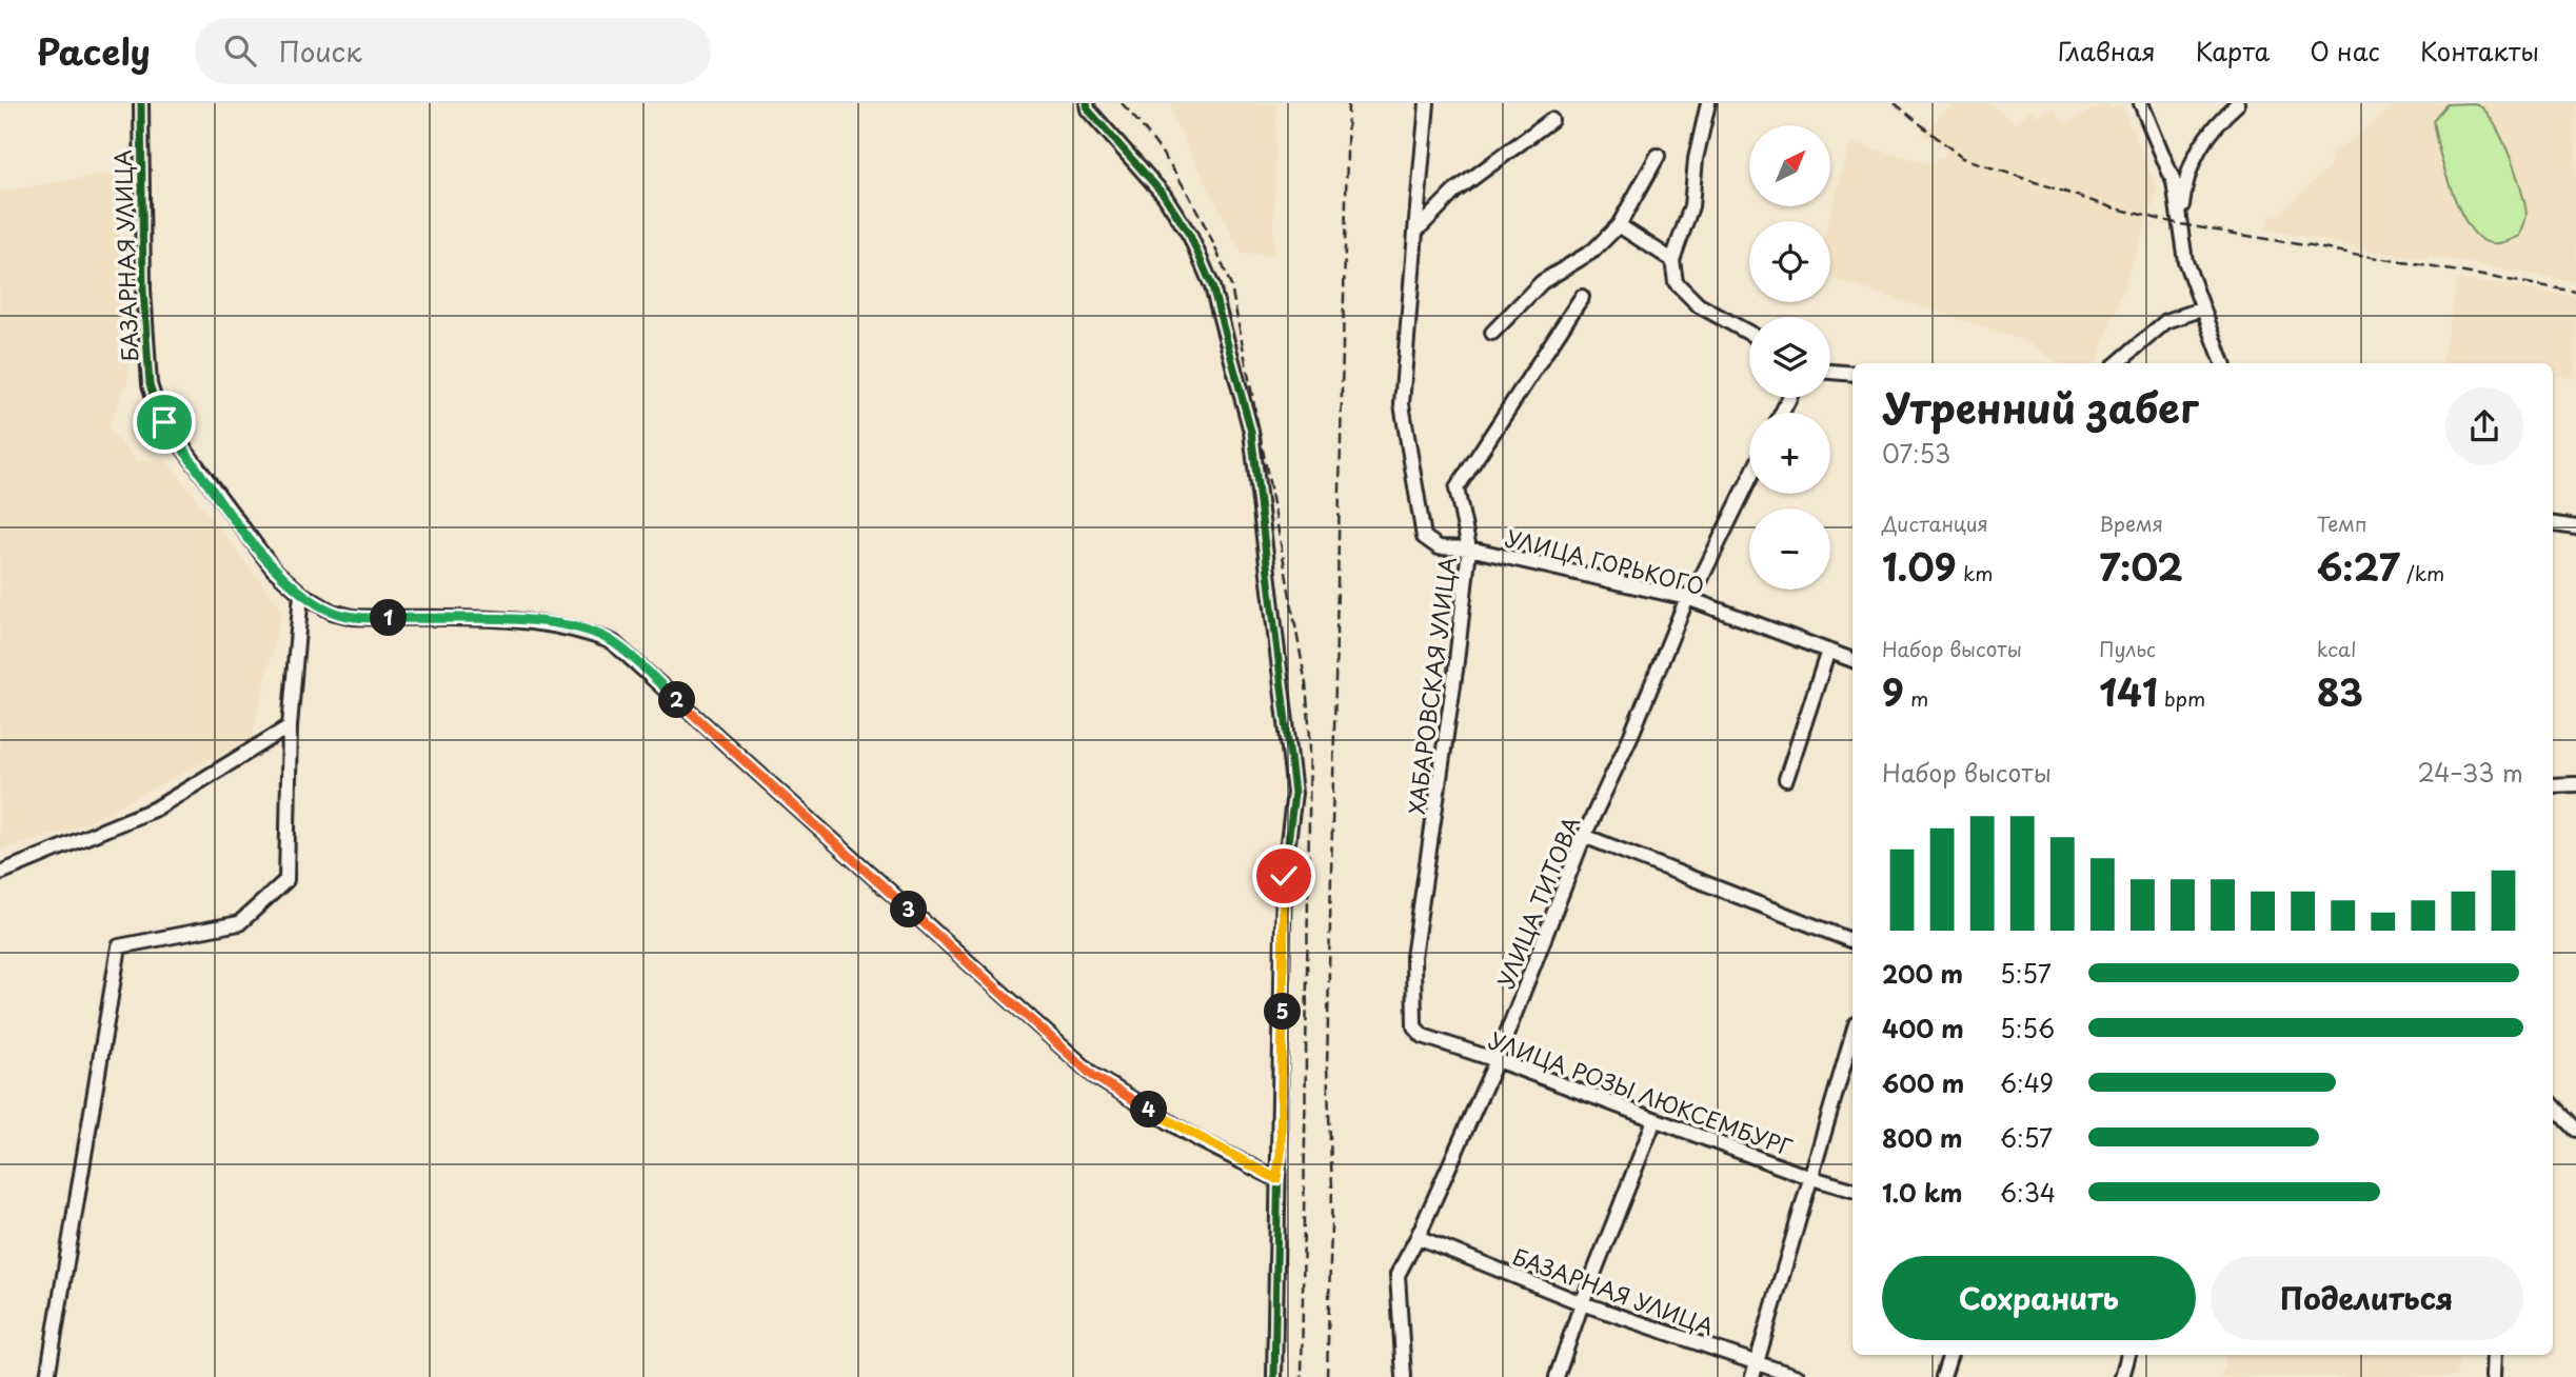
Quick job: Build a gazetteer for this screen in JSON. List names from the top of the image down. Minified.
{"streets":{"street":["БАЗАРНАЯ УЛИЦА","УЛИЦА ГОРЬКОГО","ХАБАРОВСКАЯ УЛИЦА","УЛИЦА ТИТОВА","УЛИЦА РОЗЫ ЛЮКСЕМБУРГ"]},"crossings":[["БАЗАРНАЯ УЛИЦА","УЛИЦА ТИТОВА"],["УЛИЦА ГОРЬКОГО","ХАБАРОВСКАЯ УЛИЦА"],["УЛИЦА ГОРЬКОГО","УЛИЦА ТИТОВА"],["ХАБАРОВСКАЯ УЛИЦА","УЛИЦА РОЗЫ ЛЮКСЕМБУРГ"],["УЛИЦА ТИТОВА","УЛИЦА РОЗЫ ЛЮКСЕМБУРГ"]],"north":"top right","page":{"header":"Pacely","search":"Поиск","nav":["Главная","Карта","О нас","Контакты"],"map_buttons":["+","−"],"heading":["Утренний забег","07:53"],"stats":[["Дистанция","1.09 km"],["Время","7:02"],["Темп","6:27 /km"],["Набор высоты","9 m"],["Пульс","141 bpm"],["kcal","83"]],"pins":["1","2","3","5","4"],"chart":["Набор высоты","24–33 m"],"list":[{"name":"200 m","note":"5:57"},{"name":"400 m","note":"5:56"},{"name":"600 m","note":"6:49"},{"name":"800 m","note":"6:57"},{"name":"1.0 km","note":"6:34"}],"buttons":["Сохранить","Поделиться"]}}
